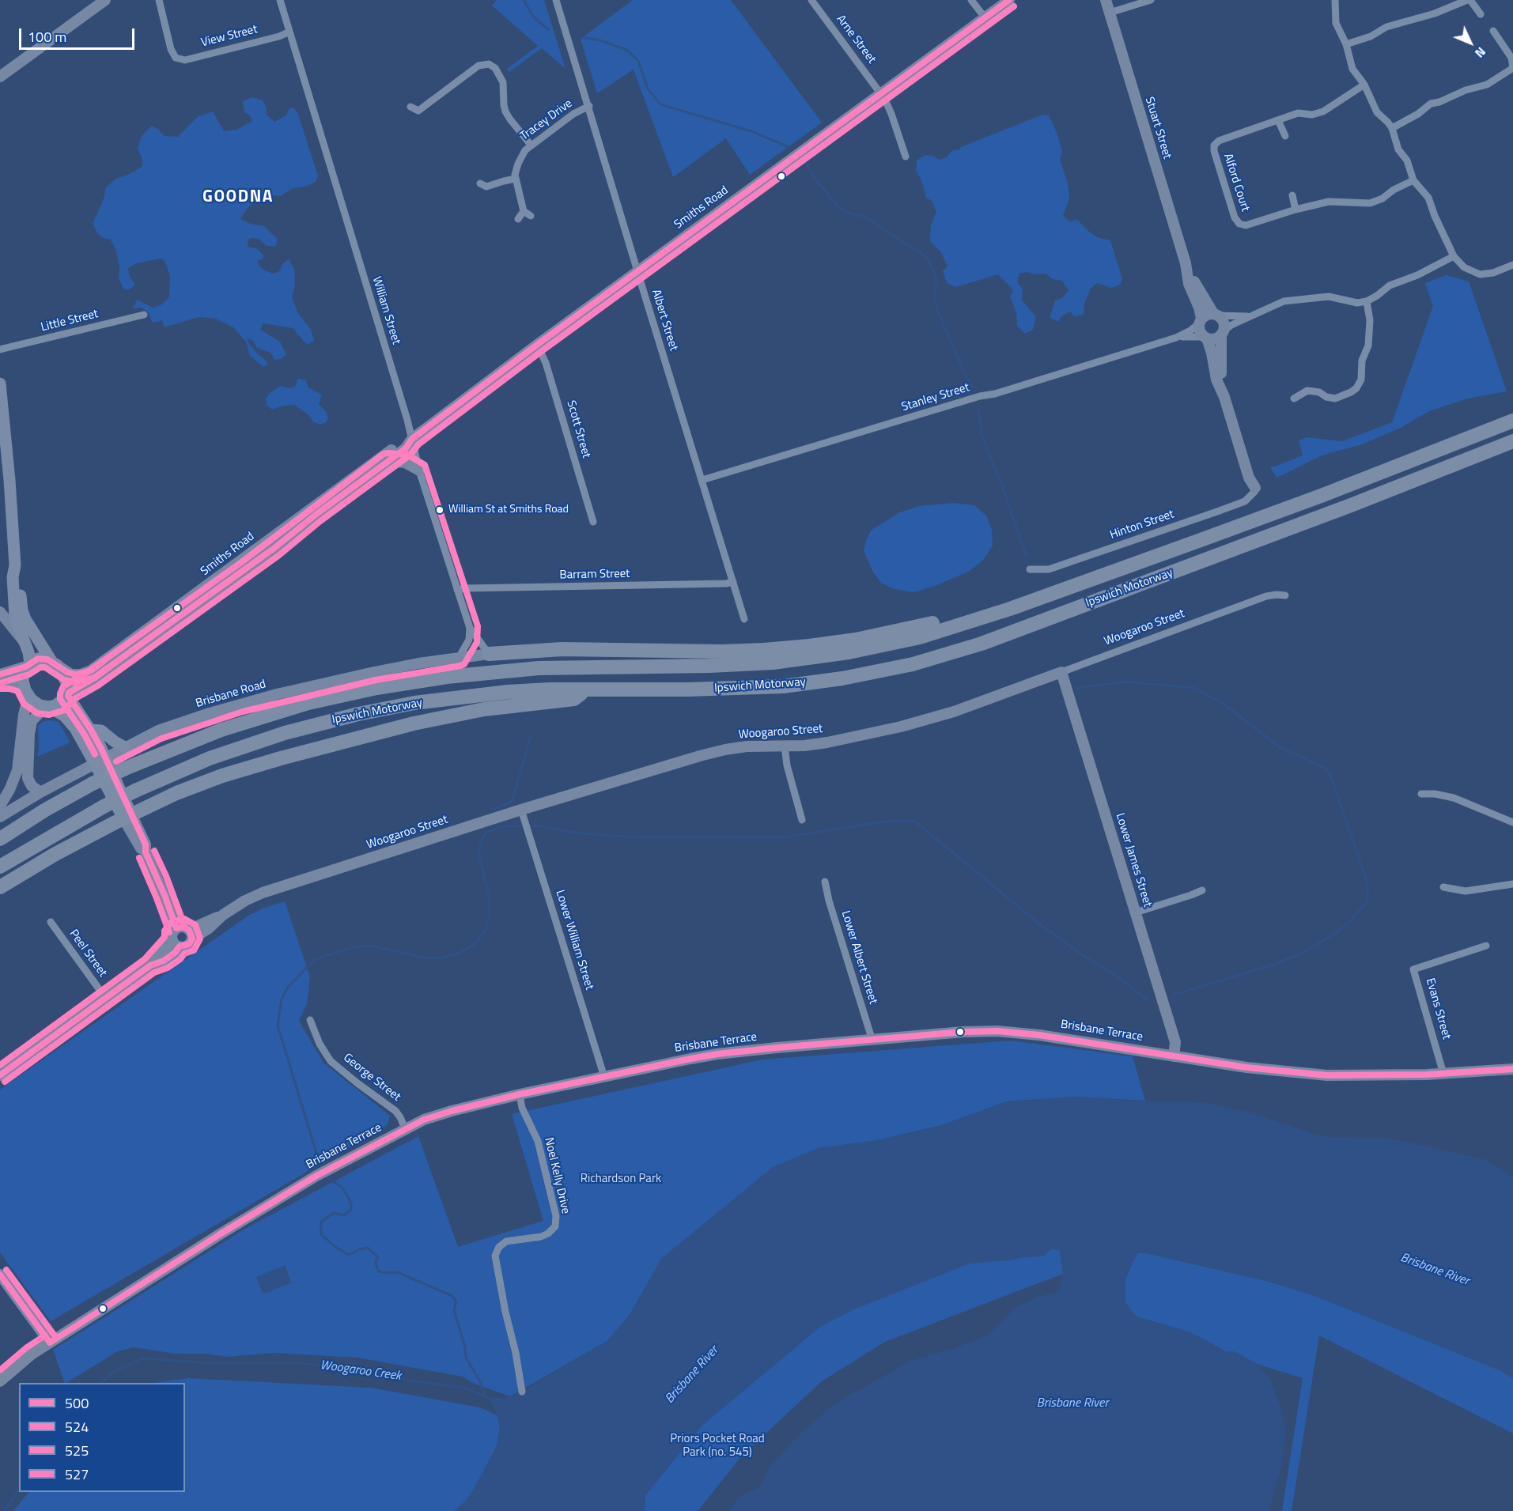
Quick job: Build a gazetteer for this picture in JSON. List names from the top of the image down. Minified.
{"streets":{"highway":["Ipswich Motorway"],"street":["View Street","Arne Street","Tracey Drive","Stuart Street","Alford Court","Smiths Road","William Street","Albert Street","Little Street","Stanley Street","Scott Street","Hinton Street","Barram Street","Woogaroo Street","Brisbane Road","Lower James Street","Lower William Street","Peel Street","Lower Albert Street","Evans Street","Brisbane Terrace","George Street","Noel Kelly Drive"]},"crossings":[["View Street","William Street"],["Arne Street","Smiths Road"],["Tracey Drive","Albert Street"],["Stuart Street","Stanley Street"],["Smiths Road","William Street"],["Smiths Road","Albert Street"],["Smiths Road","Scott Street"],["William Street","Barram Street"],["William Street","Brisbane Road"],["Albert Street","Stanley Street"],["Albert Street","Barram Street"],["Woogaroo Street","Lower James Street"],["Woogaroo Street","Lower William Street"],["Lower James Street","Brisbane Terrace"],["Lower William Street","Brisbane Terrace"],["Lower Albert Street","Brisbane Terrace"],["Evans Street","Brisbane Terrace"],["Brisbane Terrace","George Street"],["Brisbane Terrace","Noel Kelly Drive"]],"districts":["GOODNA"],"water":["Brisbane River","Woogaroo Creek"],"parks":["Richardson Park","Priors Pocket Road Park (no. 545)"],"places":["William St at Smiths Road"],"lines":["transit line 524","transit line 525","transit line 527","transit line 500"],"legend":["500","524","525","527"],"scale_bar":"100 m","north":"bottom right"}
